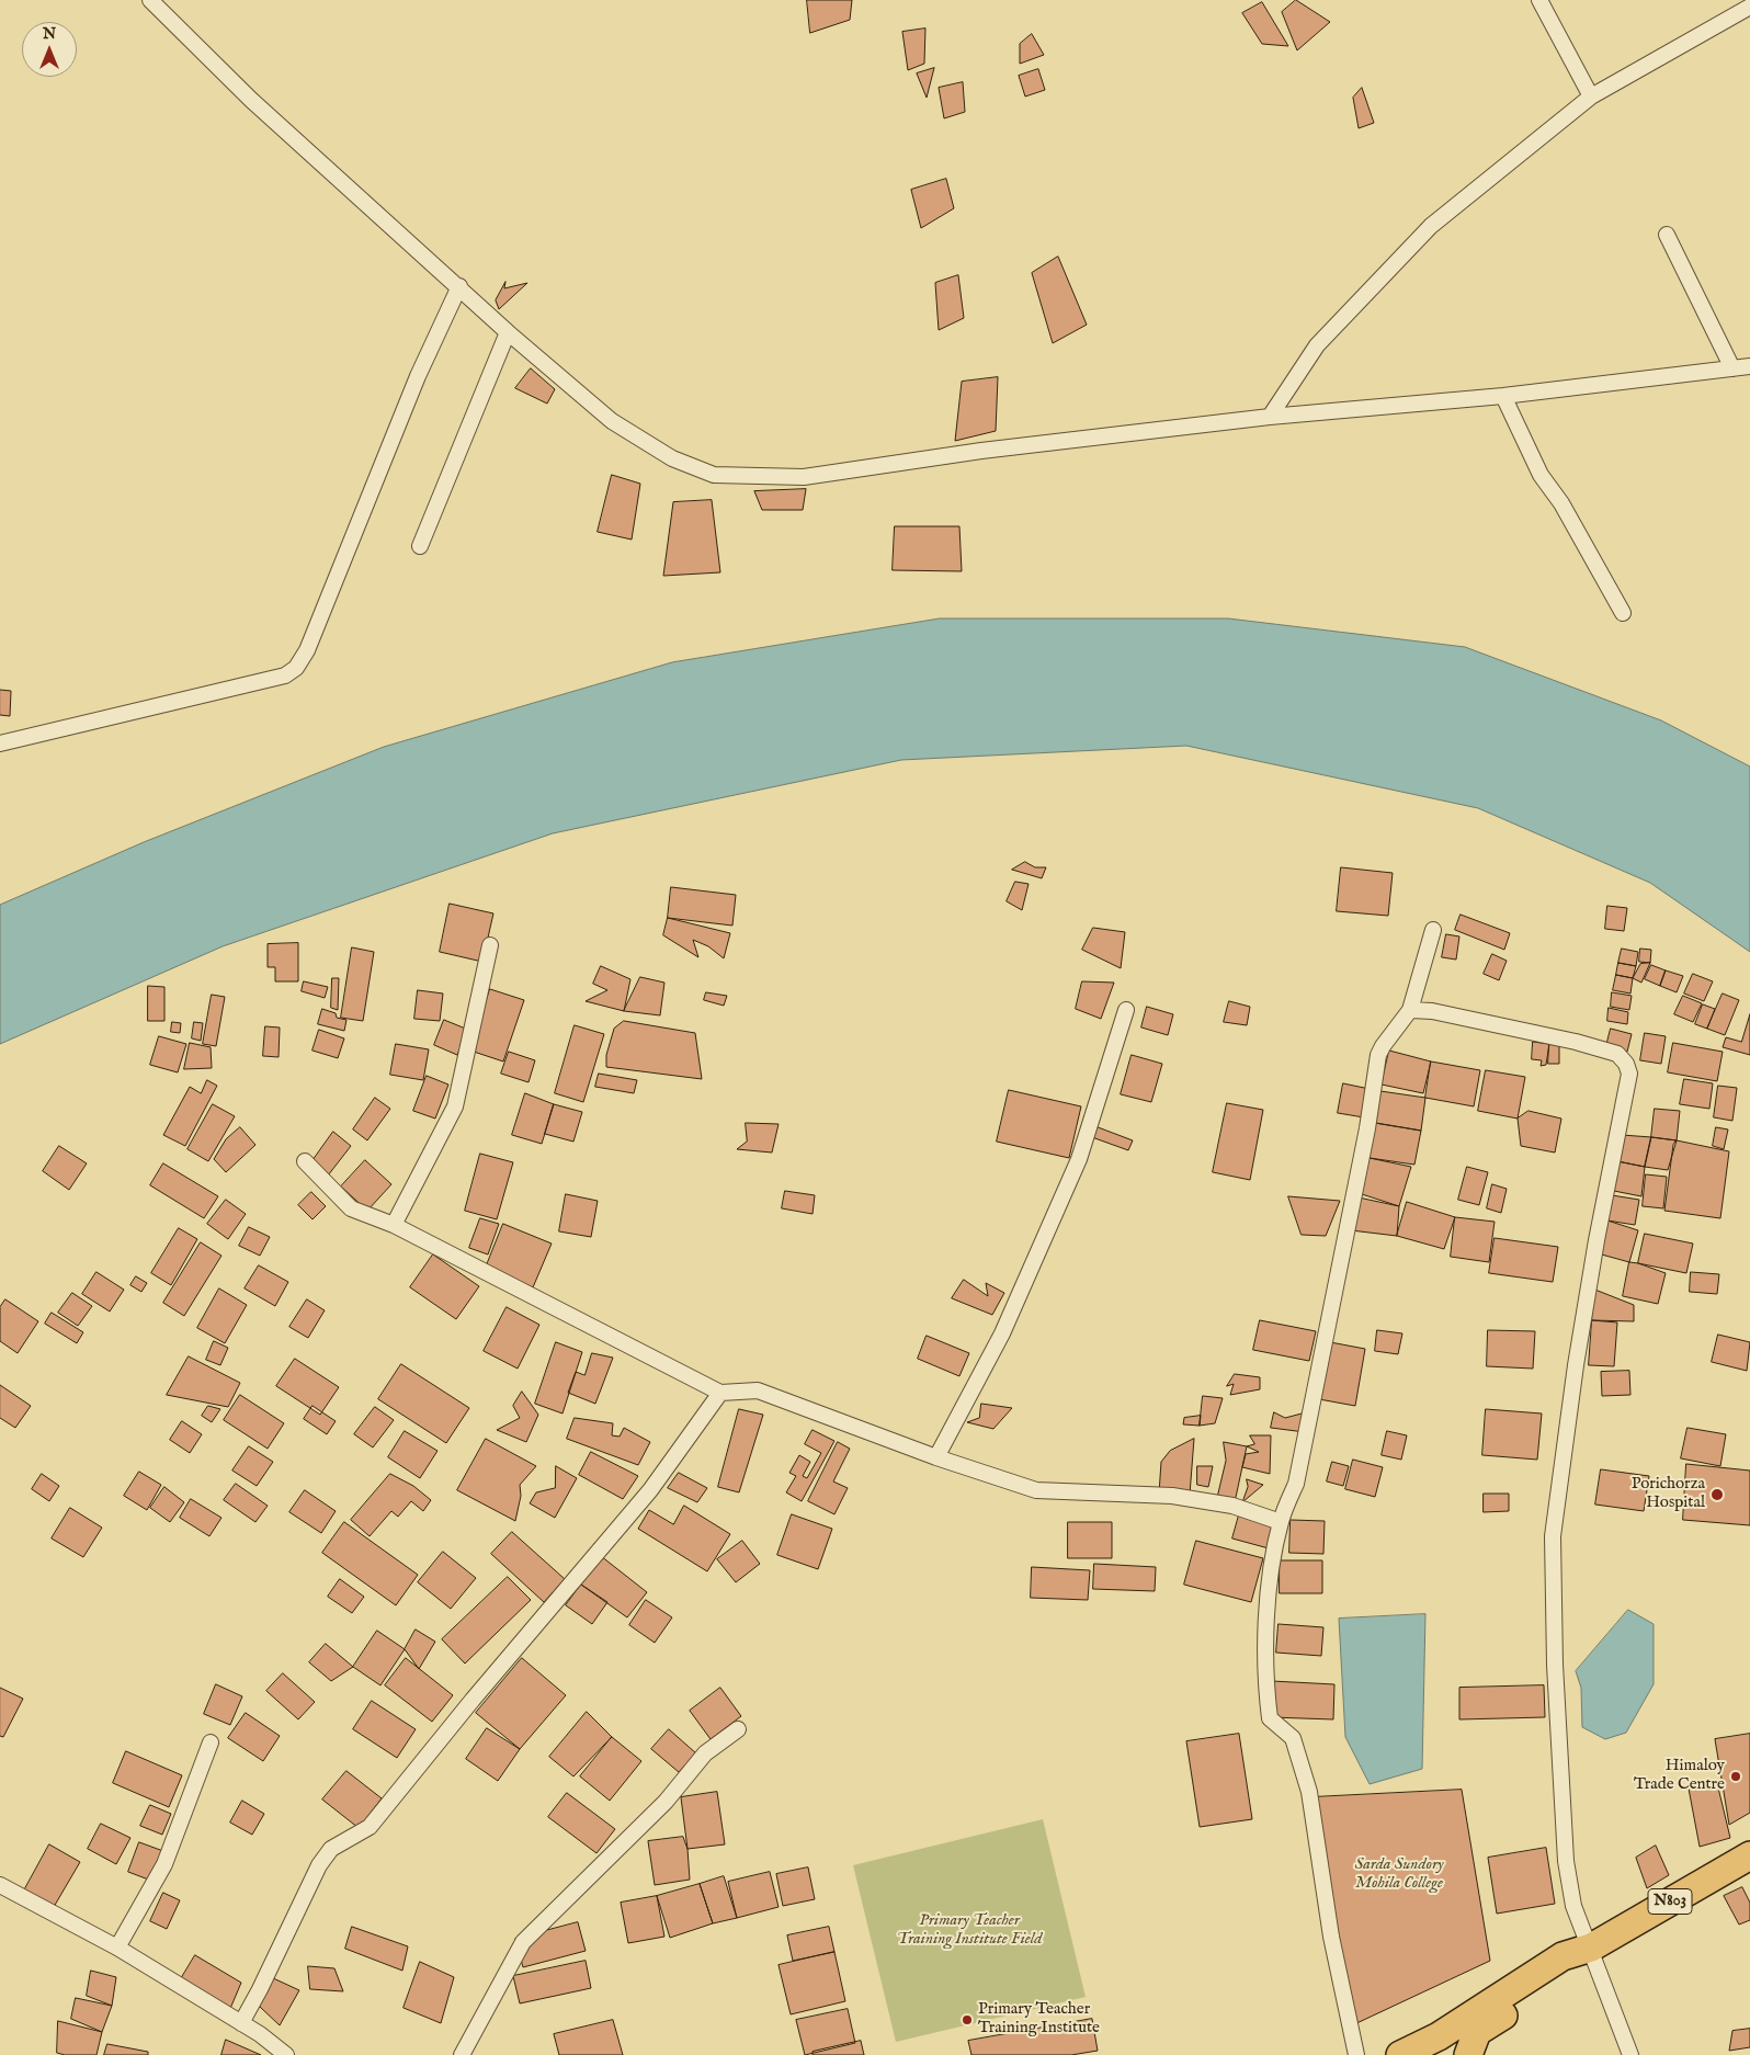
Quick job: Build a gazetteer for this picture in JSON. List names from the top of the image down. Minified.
{"streets":{"highway":["N803"]},"parks":["Sarda Sundory Mohila College","Primary Teacher Training Institute Field"],"places":["Porichorza Hospital","Himaloy Trade Centre","Primary Teacher Training Institute"],"north":"top"}
